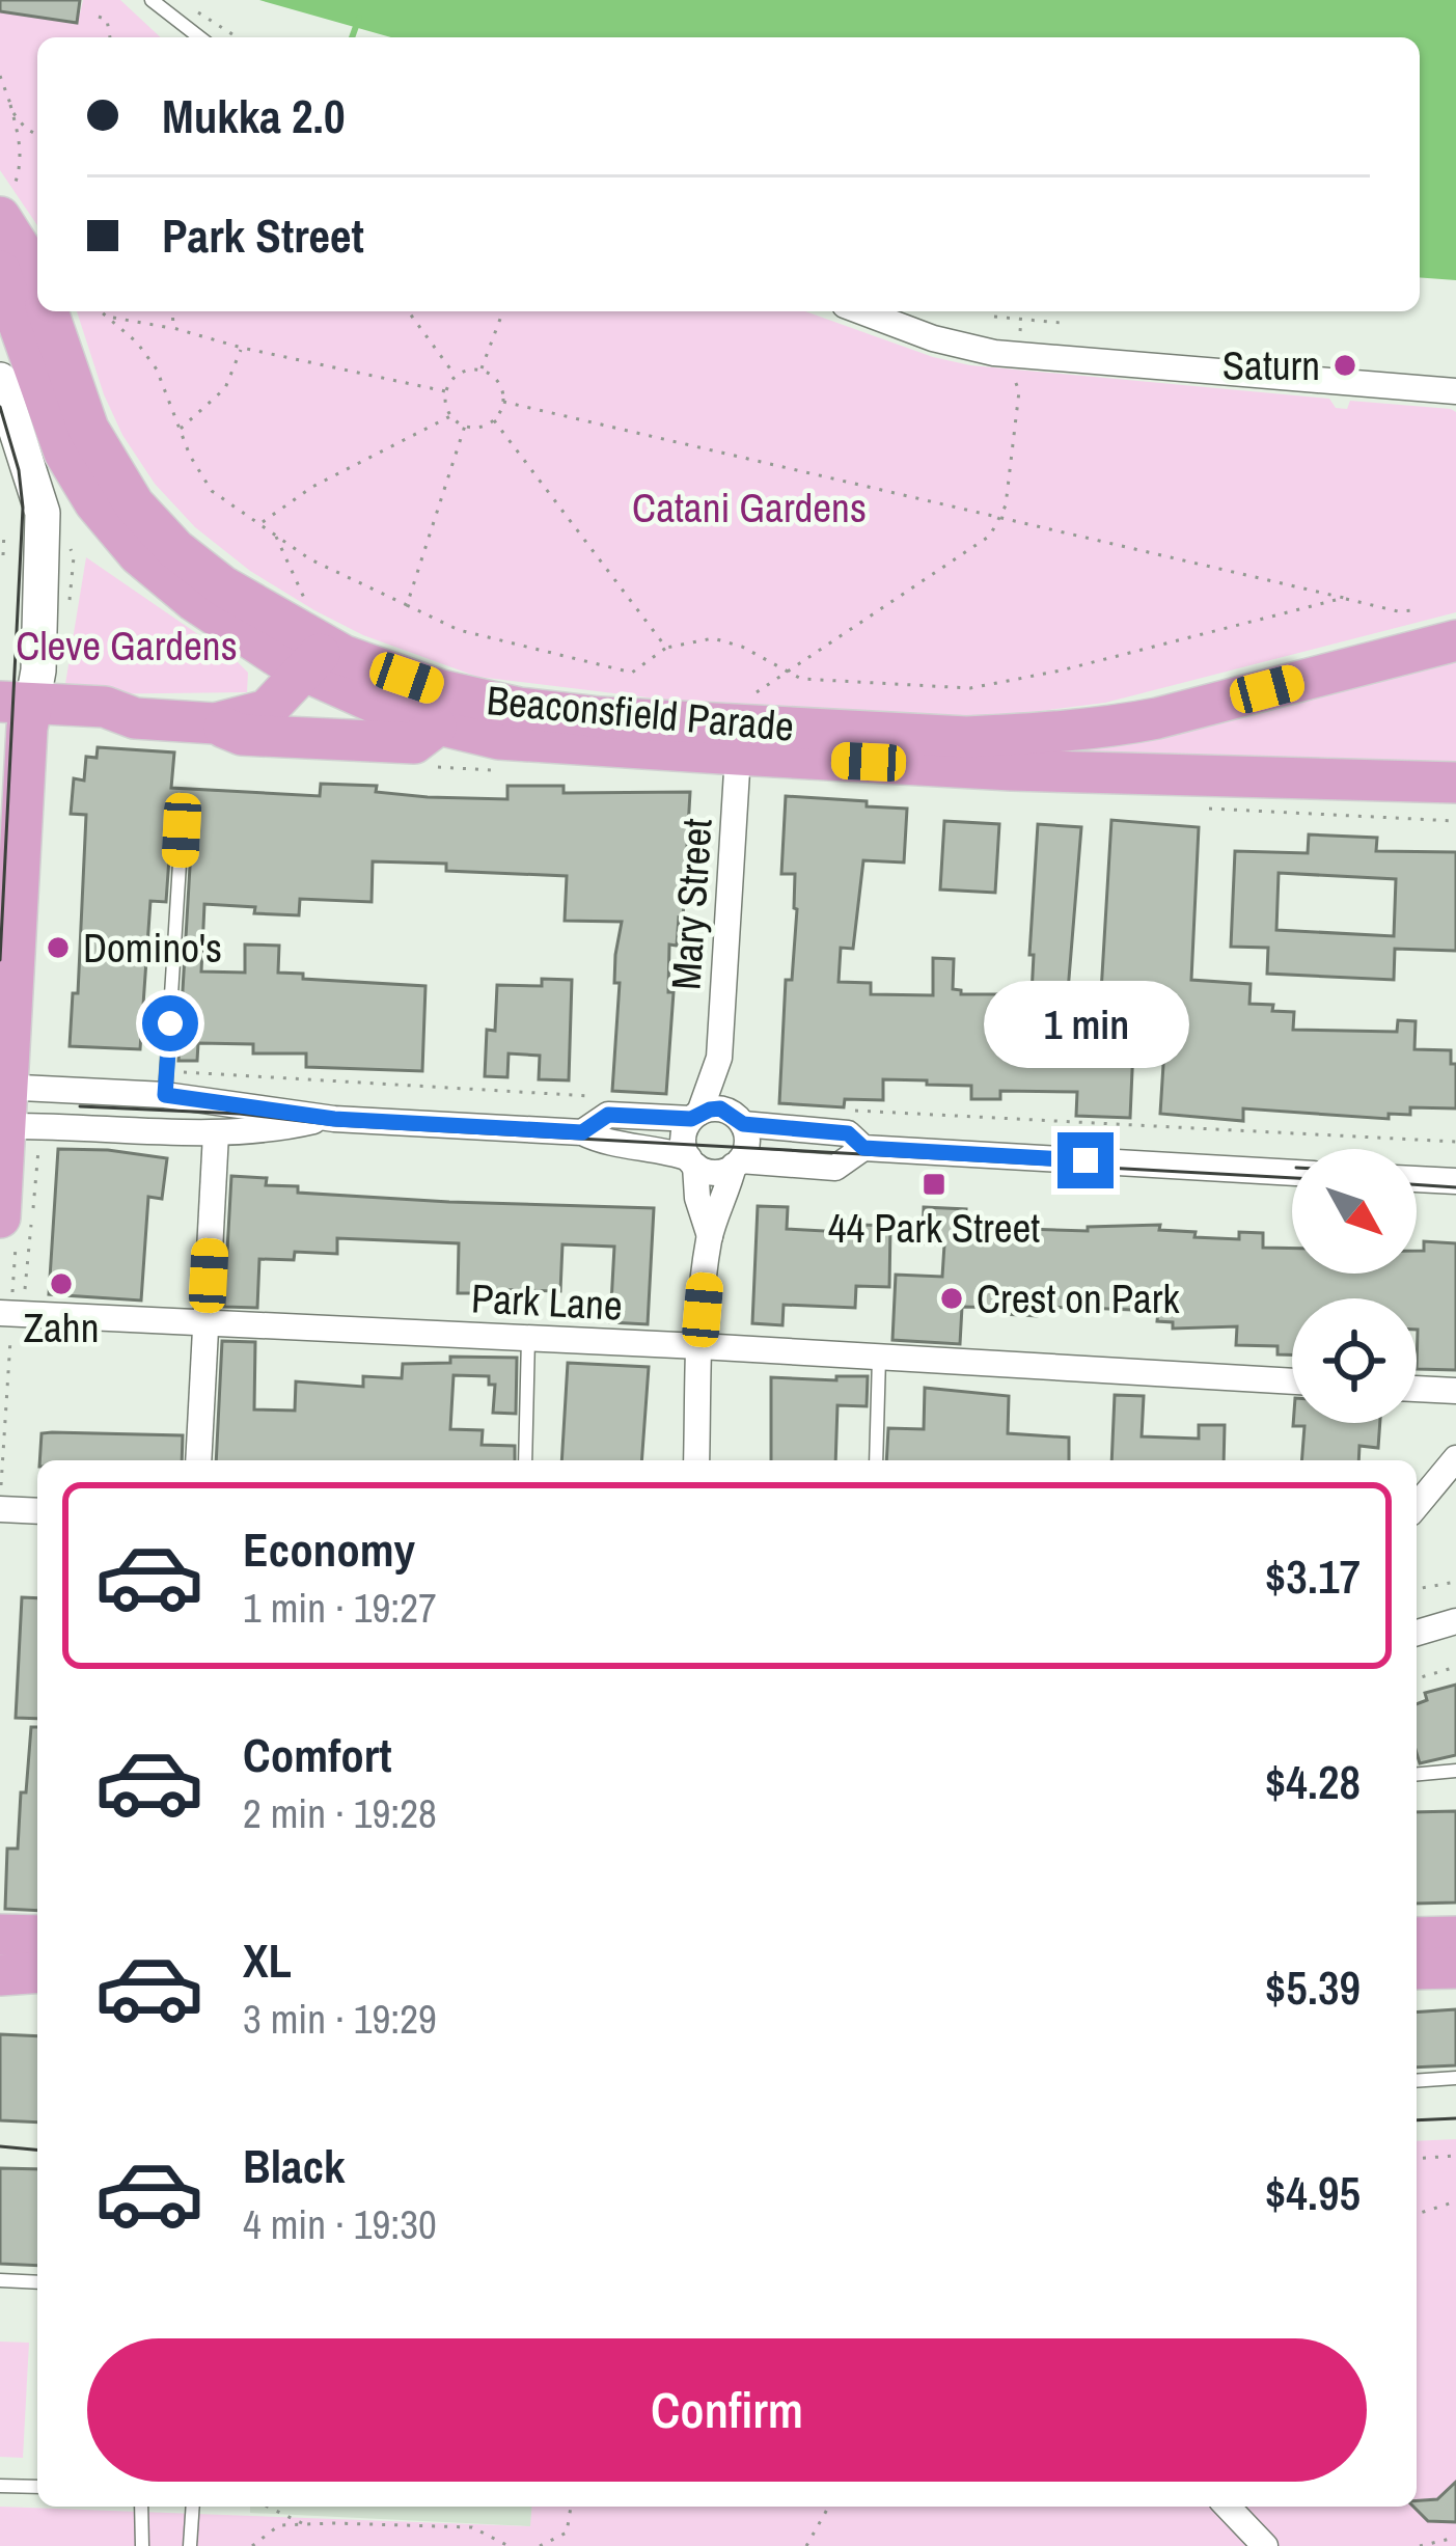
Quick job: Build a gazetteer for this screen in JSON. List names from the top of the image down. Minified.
{"streets":{"main road":["Beaconsfield Parade"],"street":["Mary Street","Park Lane"]},"crossings":[["Beaconsfield Parade","Mary Street"]],"parks":["Catani Gardens","Cleve Gardens"],"places":{"other":["Saturn","Domino's","Zahn","Crest on Park"],"transit":["44 Park Street"]},"north":"bottom right","page":{"banner":["Mukka 2.0","Park Street"],"bubble":"1 min","list":[{"name":"Economy","note":"1 min · 19:27","value":"$3.17"},{"name":"Comfort","note":"2 min · 19:28","value":"$4.28"},{"name":"XL","note":"3 min · 19:29","value":"$5.39"},{"name":"Black","note":"4 min · 19:30","value":"$4.95"}],"buttons":"Confirm"}}
